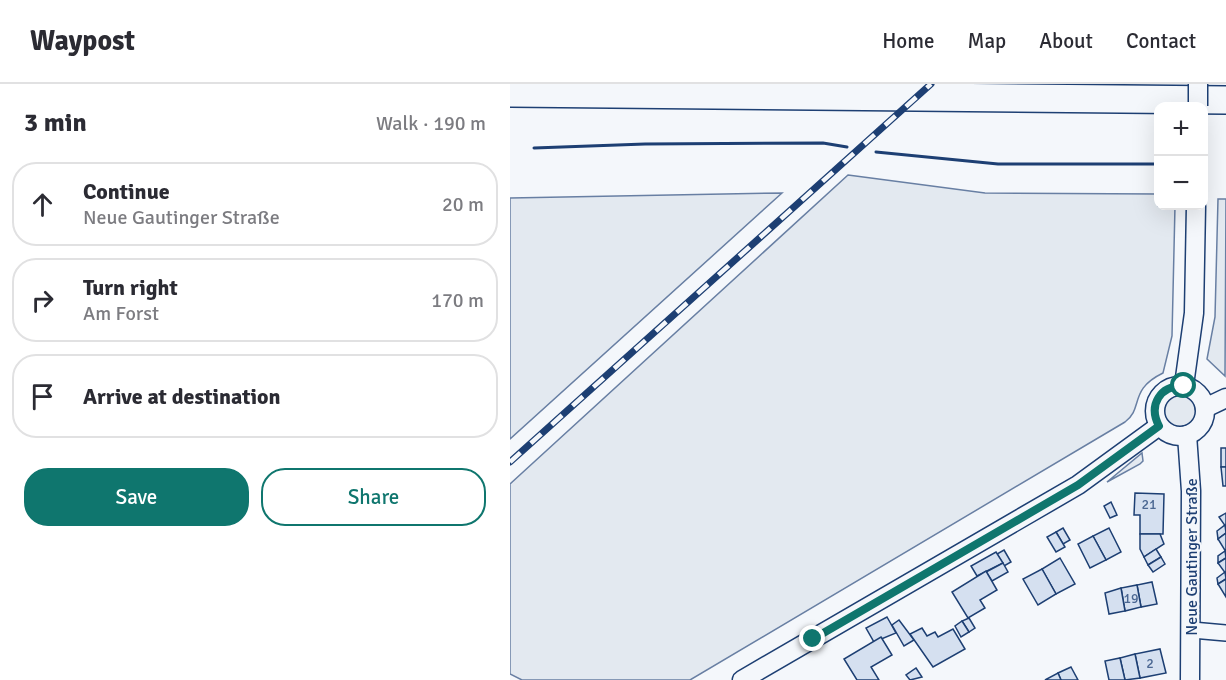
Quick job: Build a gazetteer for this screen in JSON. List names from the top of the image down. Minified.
{"streets":{"street":["Neue Gautinger Straße"]},"house_numbers":["21","19","2"],"page":{"header":"Waypost","nav":["Home","Map","About","Contact"],"heading":["3 min","Walk · 190 m"],"map_buttons":["+","−"],"list":[["Continue","Neue Gautinger Straße","20 m"],["Turn right","Am Forst","170 m"],"Arrive at destination"],"buttons":["Save","Share"]}}
